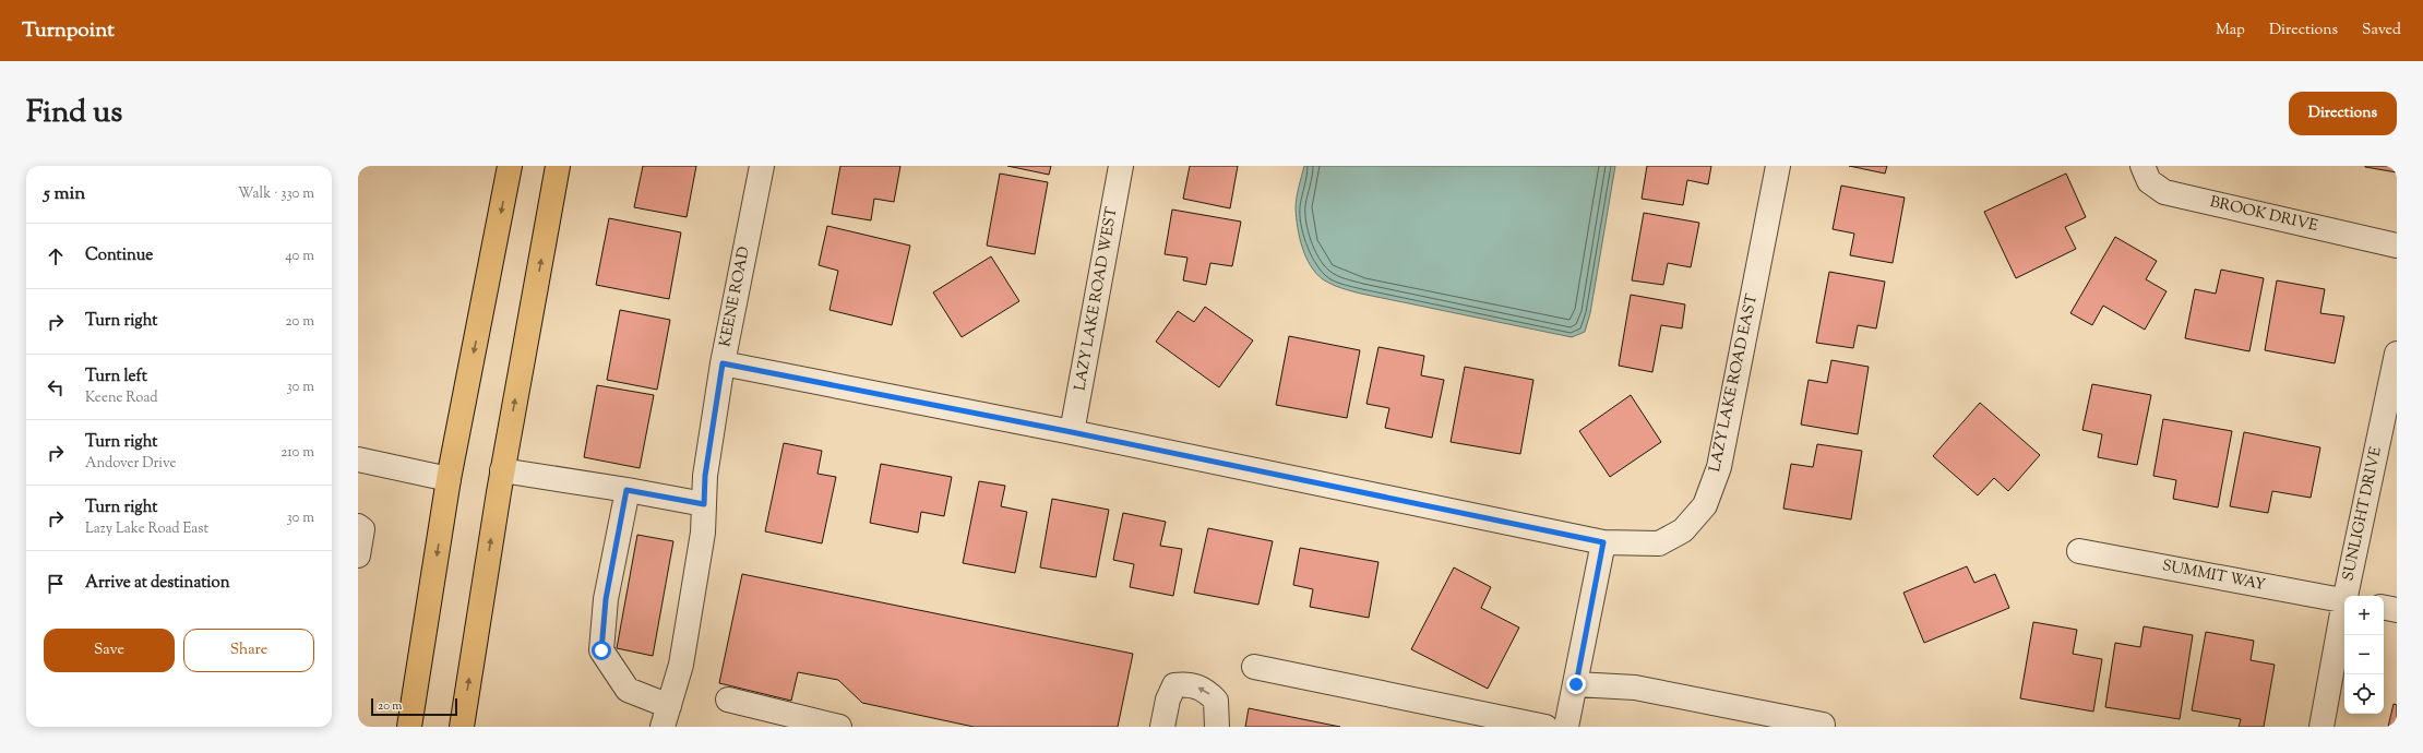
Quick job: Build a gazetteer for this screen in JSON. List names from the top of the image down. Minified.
{"streets":{"street":["BROOK DRIVE","KEENE ROAD","LAZY LAKE ROAD WEST","LAZY LAKE ROAD EAST","SUNLIGHT DRIVE","SUMMIT WAY"]},"crossings":[["KEENE ROAD","LAZY LAKE ROAD EAST"],["LAZY LAKE ROAD WEST","LAZY LAKE ROAD EAST"]],"scale_bar":"20 m","page":{"header":"Turnpoint","nav":["Map","Directions","Saved"],"title":"Find us","buttons":["Directions",["Save","Share"]],"heading":["5 min","Walk · 330 m"],"list":[["Continue","40 m"],["Turn right","20 m"],["Turn left","Keene Road","30 m"],["Turn right","Andover Drive","210 m"],["Turn right","Lazy Lake Road East","30 m"],"Arrive at destination"],"map_buttons":["+","−"],"scale":"20 m"}}
